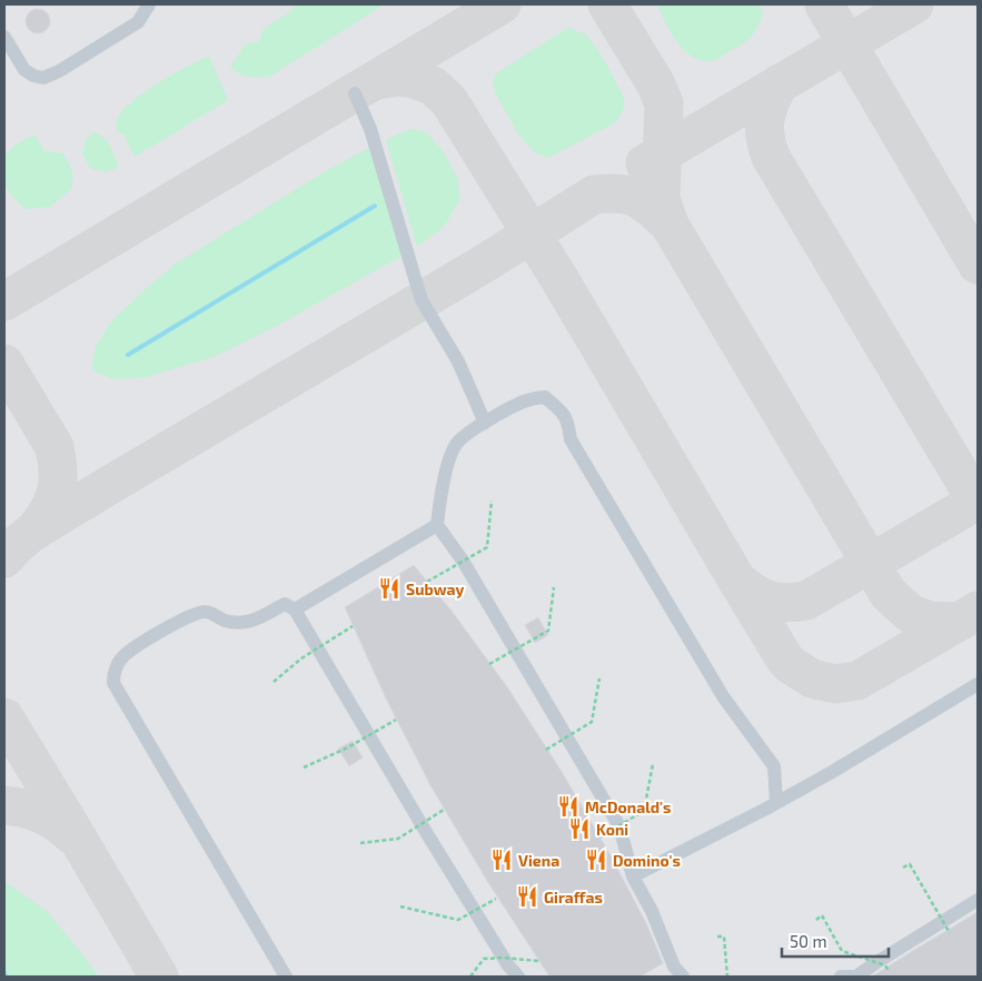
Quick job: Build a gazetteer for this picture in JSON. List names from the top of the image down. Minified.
{"places":{"restaurant":["Subway","McDonald's","Koni","Viena","Domino's","Giraffas"]},"scale_bar":"50 m"}
